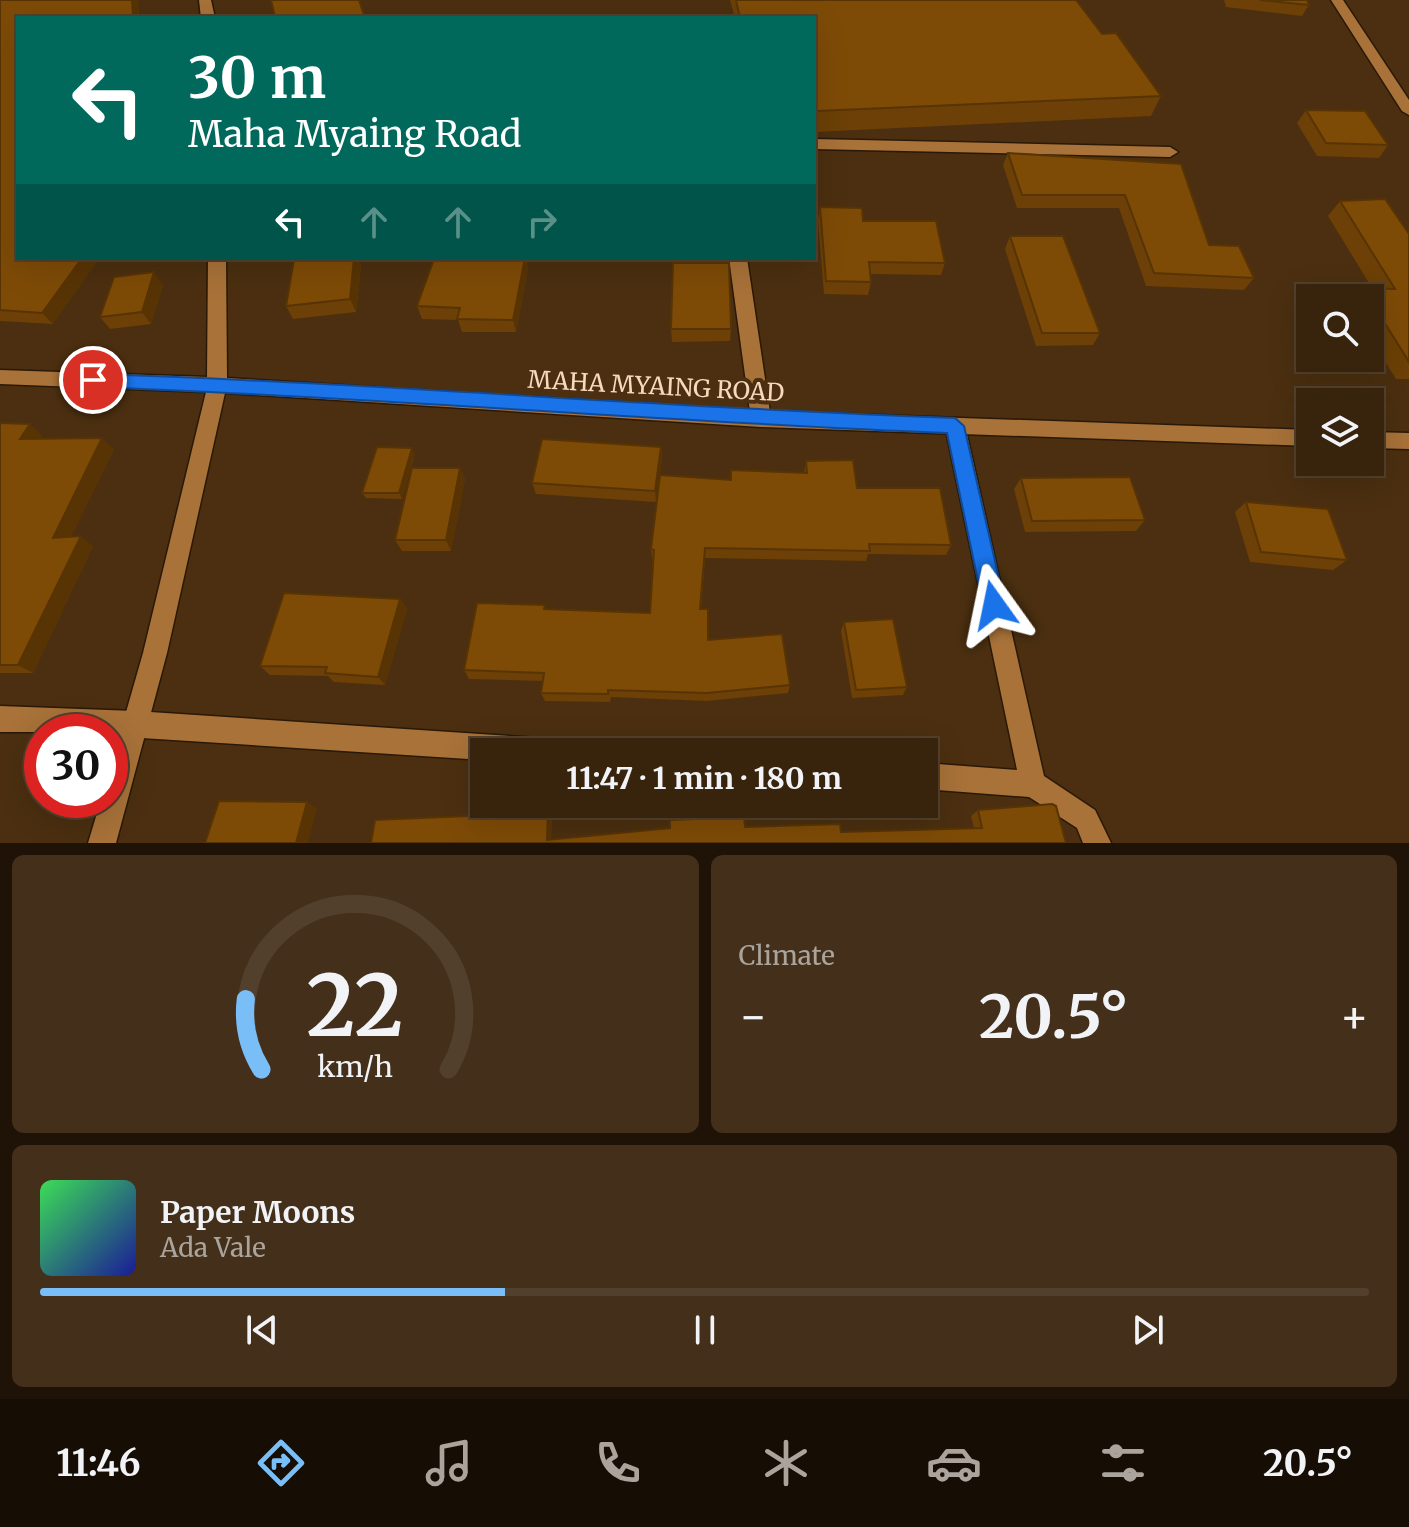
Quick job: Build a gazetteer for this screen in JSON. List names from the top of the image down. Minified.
{"streets":{"street":["MAHA MYAING ROAD"]},"page":{"turn":["30 m","Maha Myaing Road"],"limit":"30","trip":"11:47 · 1 min · 180 m","tile":"Climate","heat":["−","20.5°","+"],"song":["Paper Moons","Ada Vale"],"tabs":["11:46","20.5°"],"gauge":["22","km/h"]}}
